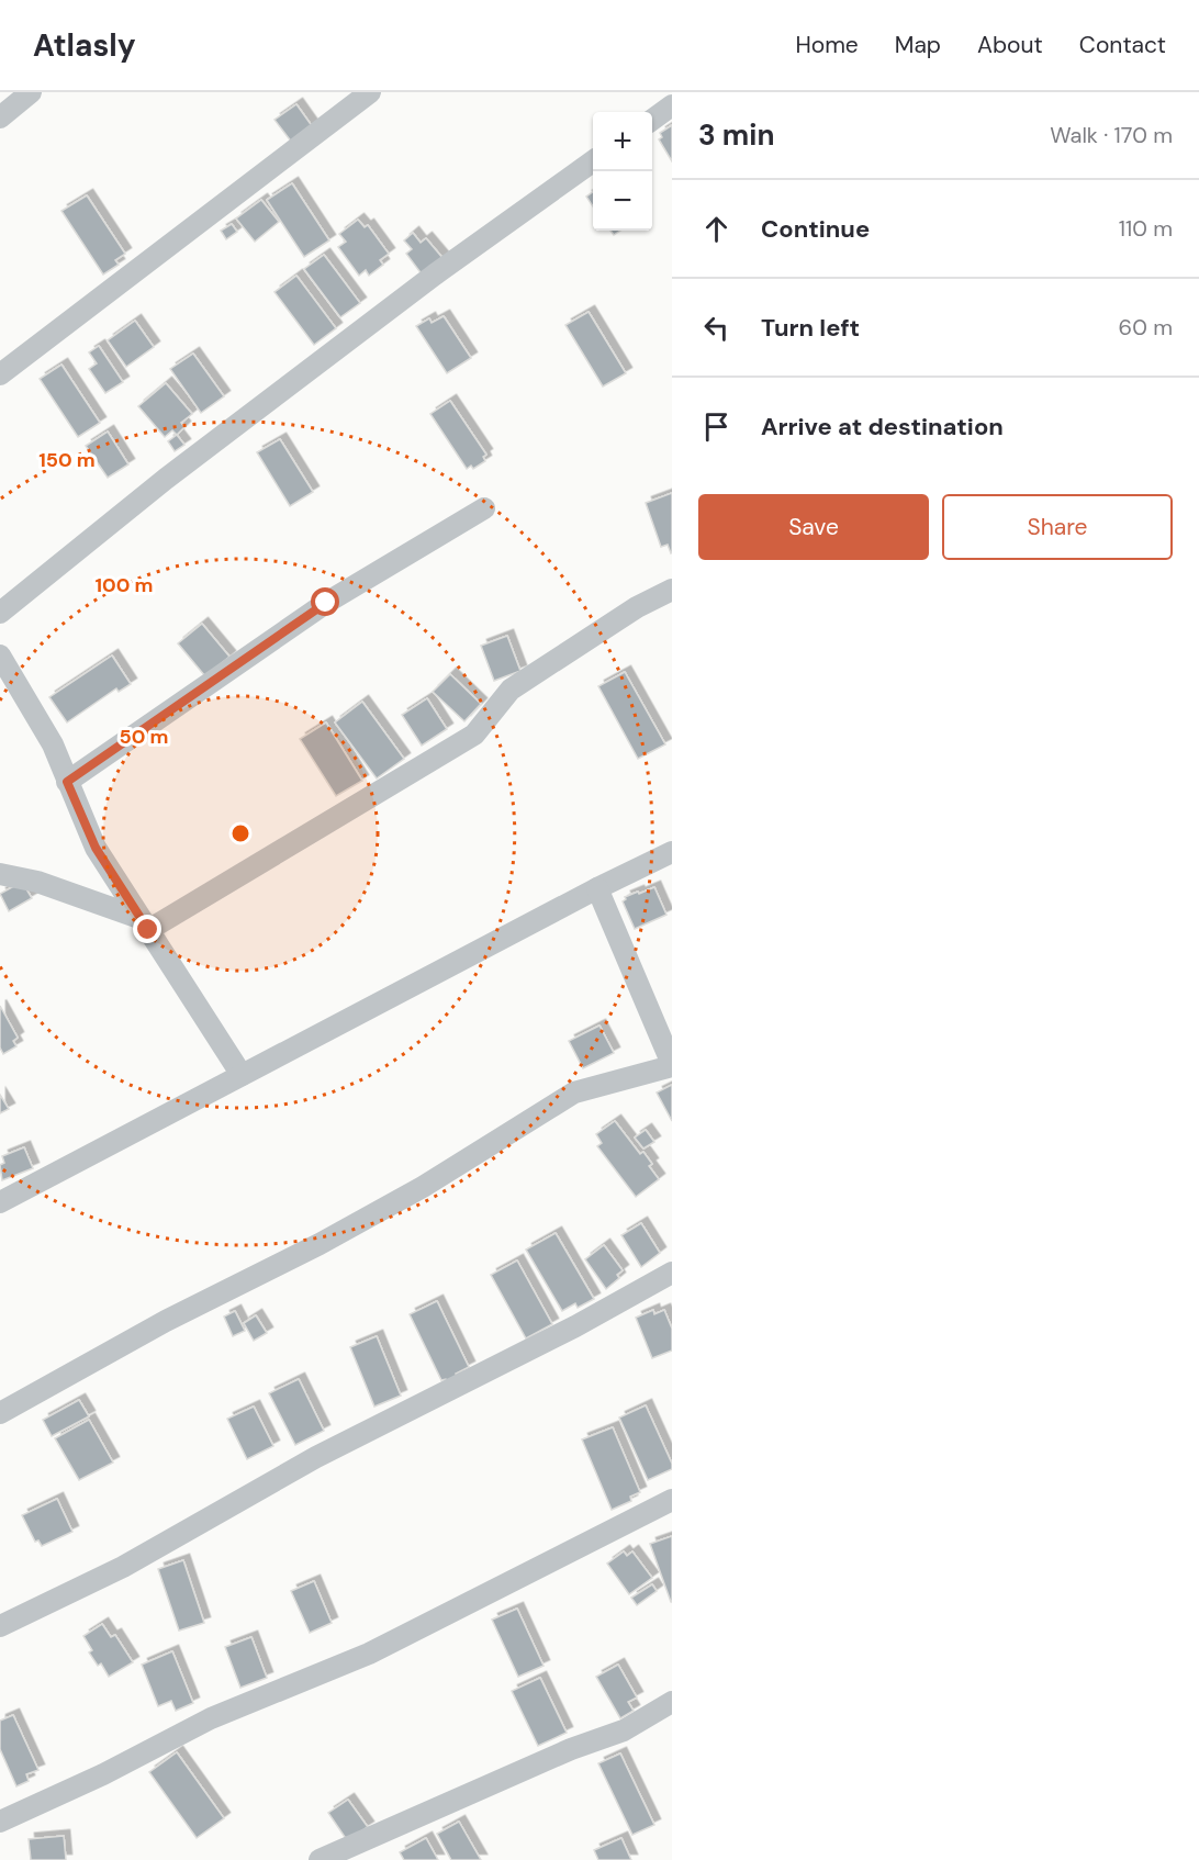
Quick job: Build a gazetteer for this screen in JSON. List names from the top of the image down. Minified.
{"page":{"header":"Atlasly","nav":["Home","Map","About","Contact"],"heading":["3 min","Walk · 170 m"],"map_buttons":["+","−"],"list":[["Continue","110 m"],["Turn left","60 m"],"Arrive at destination"],"buttons":["Save","Share"]},"rings":["150 m","100 m","50 m"]}
